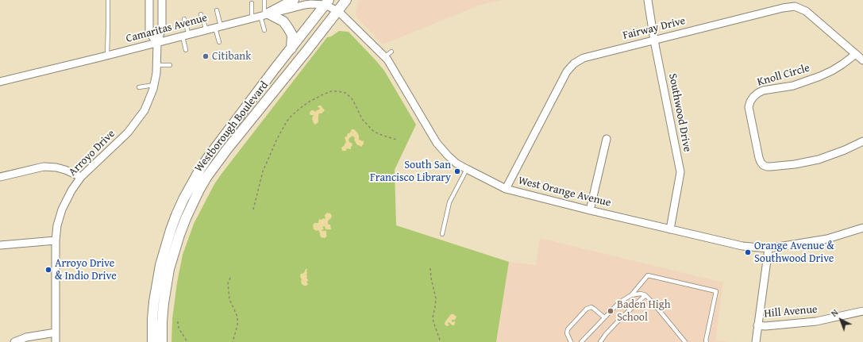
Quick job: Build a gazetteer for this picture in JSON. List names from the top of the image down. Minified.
{"streets":{"main road":["Westborough Boulevard"],"street":["Camaritas Avenue","Fairway Drive","Knoll Circle","Southwood Drive","Arroyo Drive","West Orange Avenue","Hill Avenue"]},"crossings":[["Camaritas Avenue","Westborough Boulevard"],["Camaritas Avenue","Arroyo Drive"],["Camaritas Avenue","West Orange Avenue"],["Fairway Drive","Knoll Circle"],["Fairway Drive","Southwood Drive"],["Fairway Drive","West Orange Avenue"],["Southwood Drive","West Orange Avenue"],["Westborough Boulevard","West Orange Avenue"]],"places":["Citibank","South San Francisco Library","Orange Avenue & Southwood Drive","Arroyo Drive & Indio Drive","Baden High School"],"north":"top left"}
